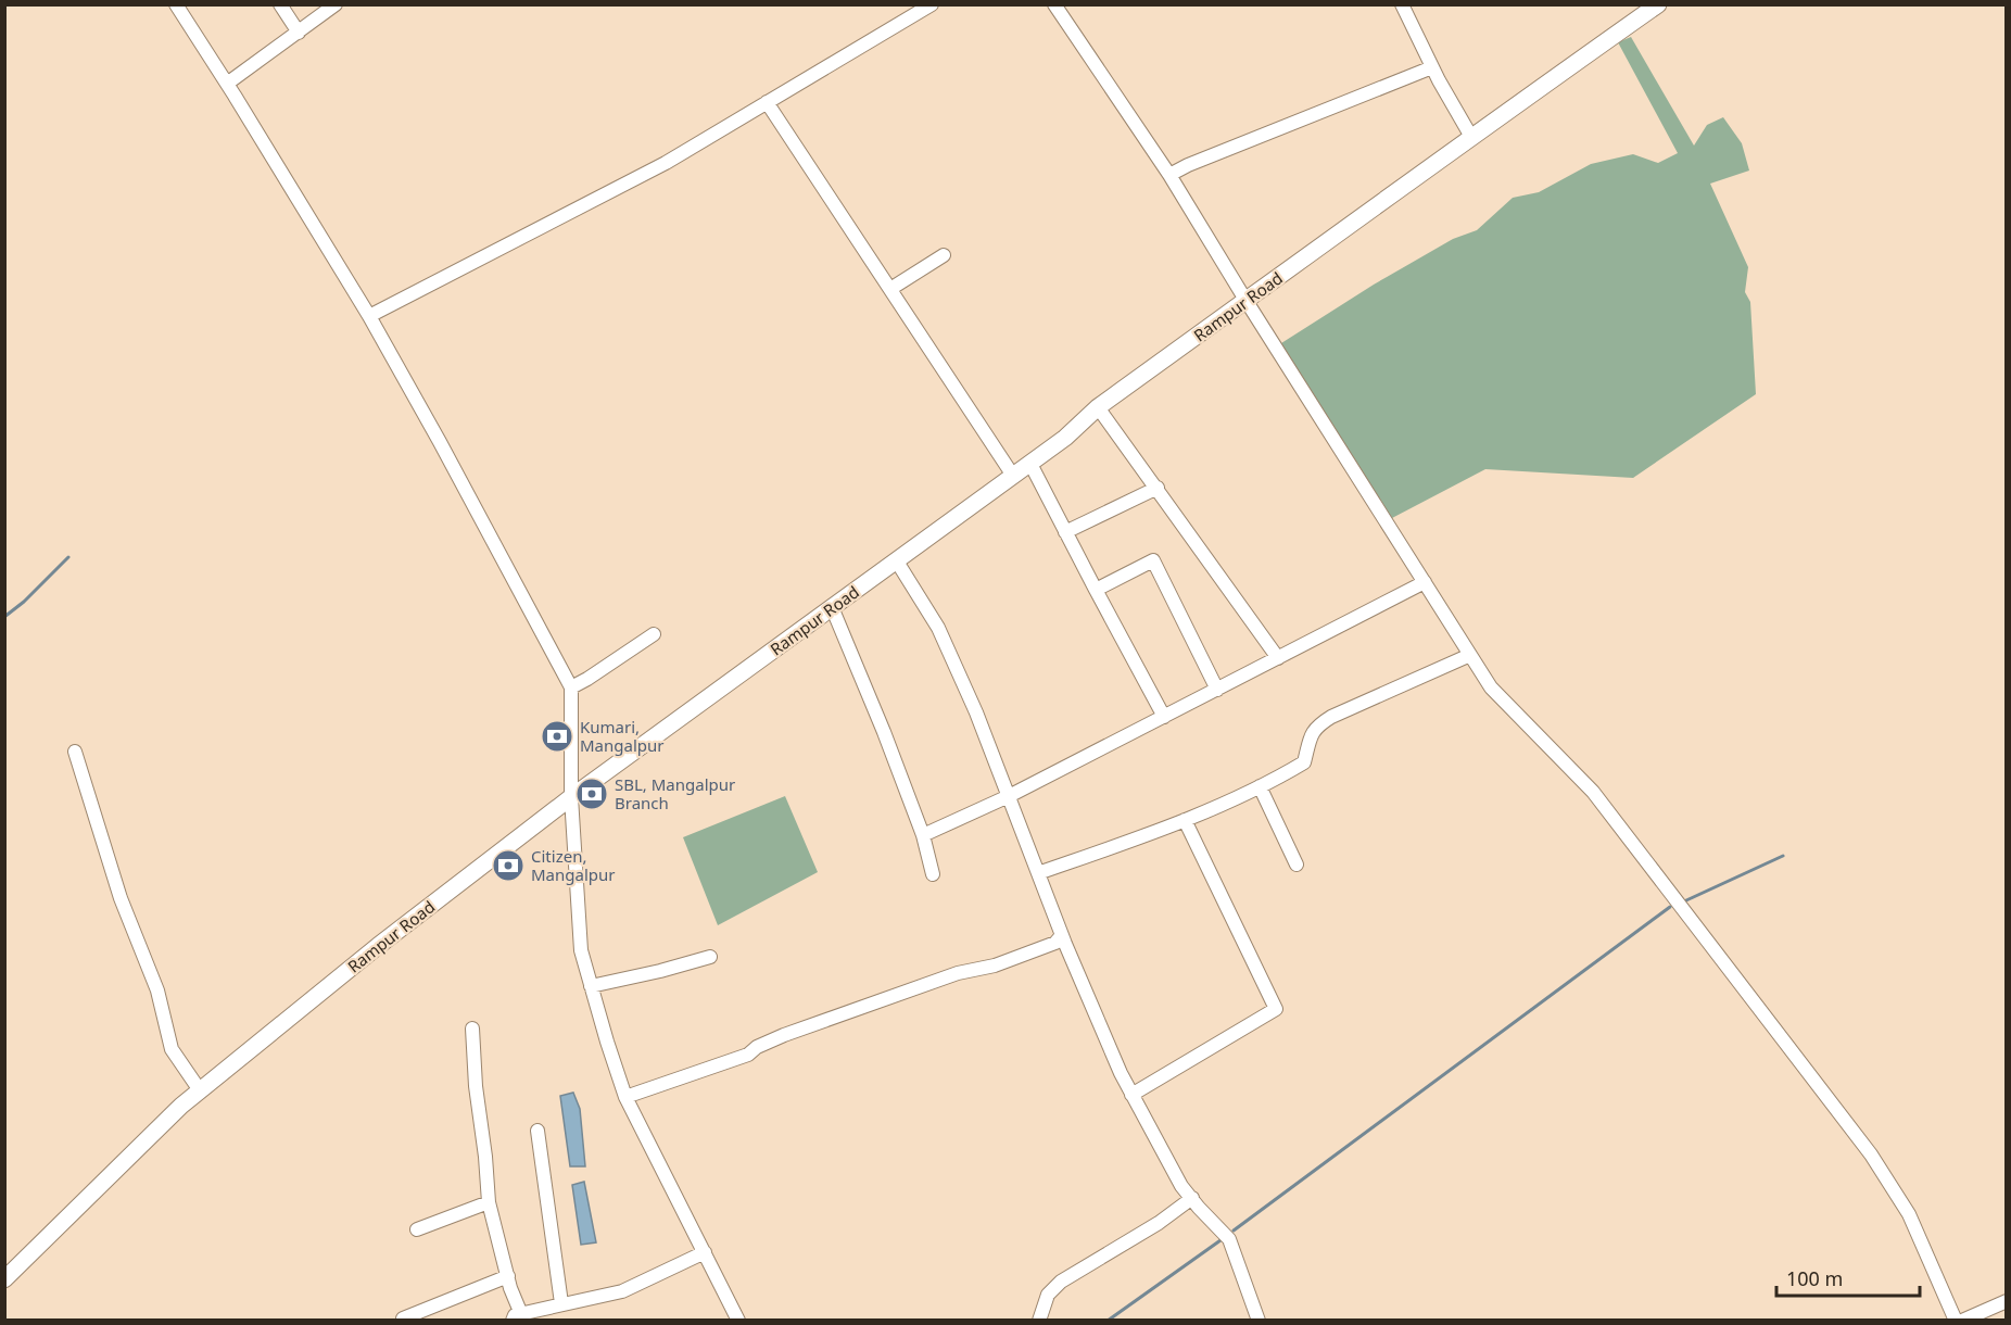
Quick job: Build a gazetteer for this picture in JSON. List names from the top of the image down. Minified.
{"streets":{"main road":["Rampur Road"]},"places":{"bank":["Kumari, Mangalpur","SBL, Mangalpur Branch","Citizen, Mangalpur"]},"scale_bar":"100 m"}
